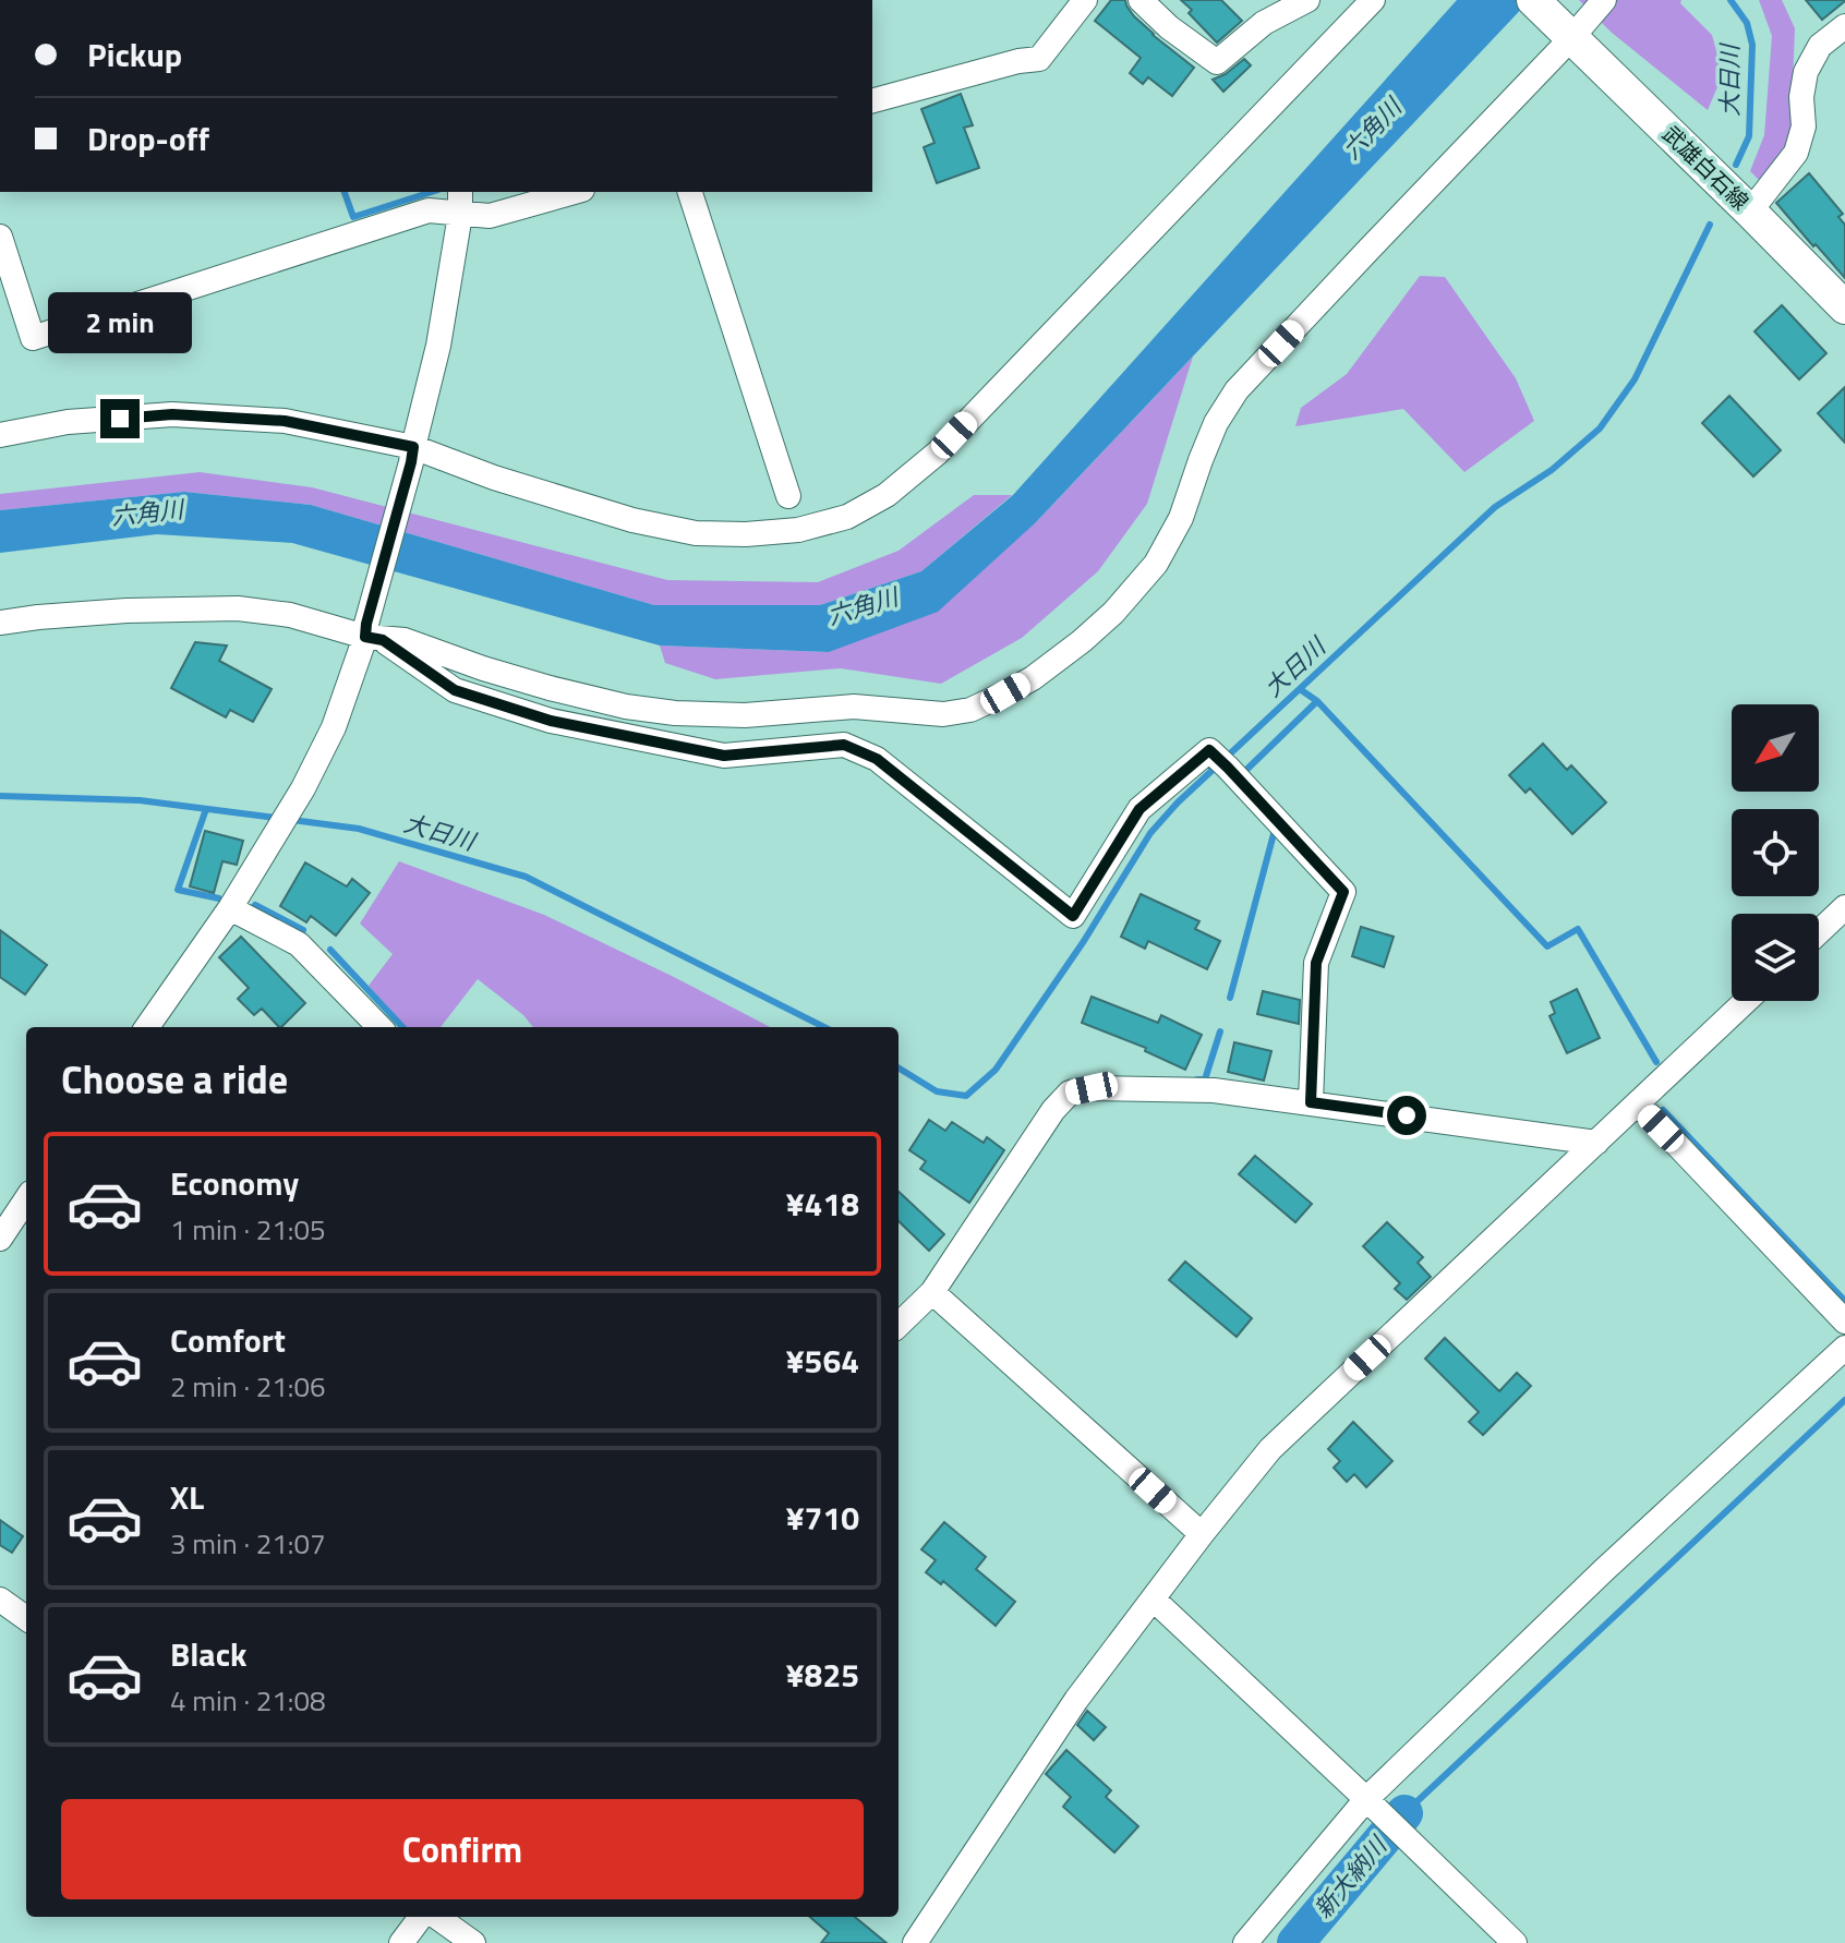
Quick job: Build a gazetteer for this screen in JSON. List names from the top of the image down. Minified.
{"streets":{"main road":["武雄白石線"]},"water":["大日川","六角川","新大納川"],"north":"bottom left","page":{"banner":["Pickup","Drop-off"],"bubble":"2 min","heading":"Choose a ride","list":[{"name":"Economy","note":"1 min · 21:05","value":"¥418"},{"name":"Comfort","note":"2 min · 21:06","value":"¥564"},{"name":"XL","note":"3 min · 21:07","value":"¥710"},{"name":"Black","note":"4 min · 21:08","value":"¥825"}],"buttons":"Confirm"}}
